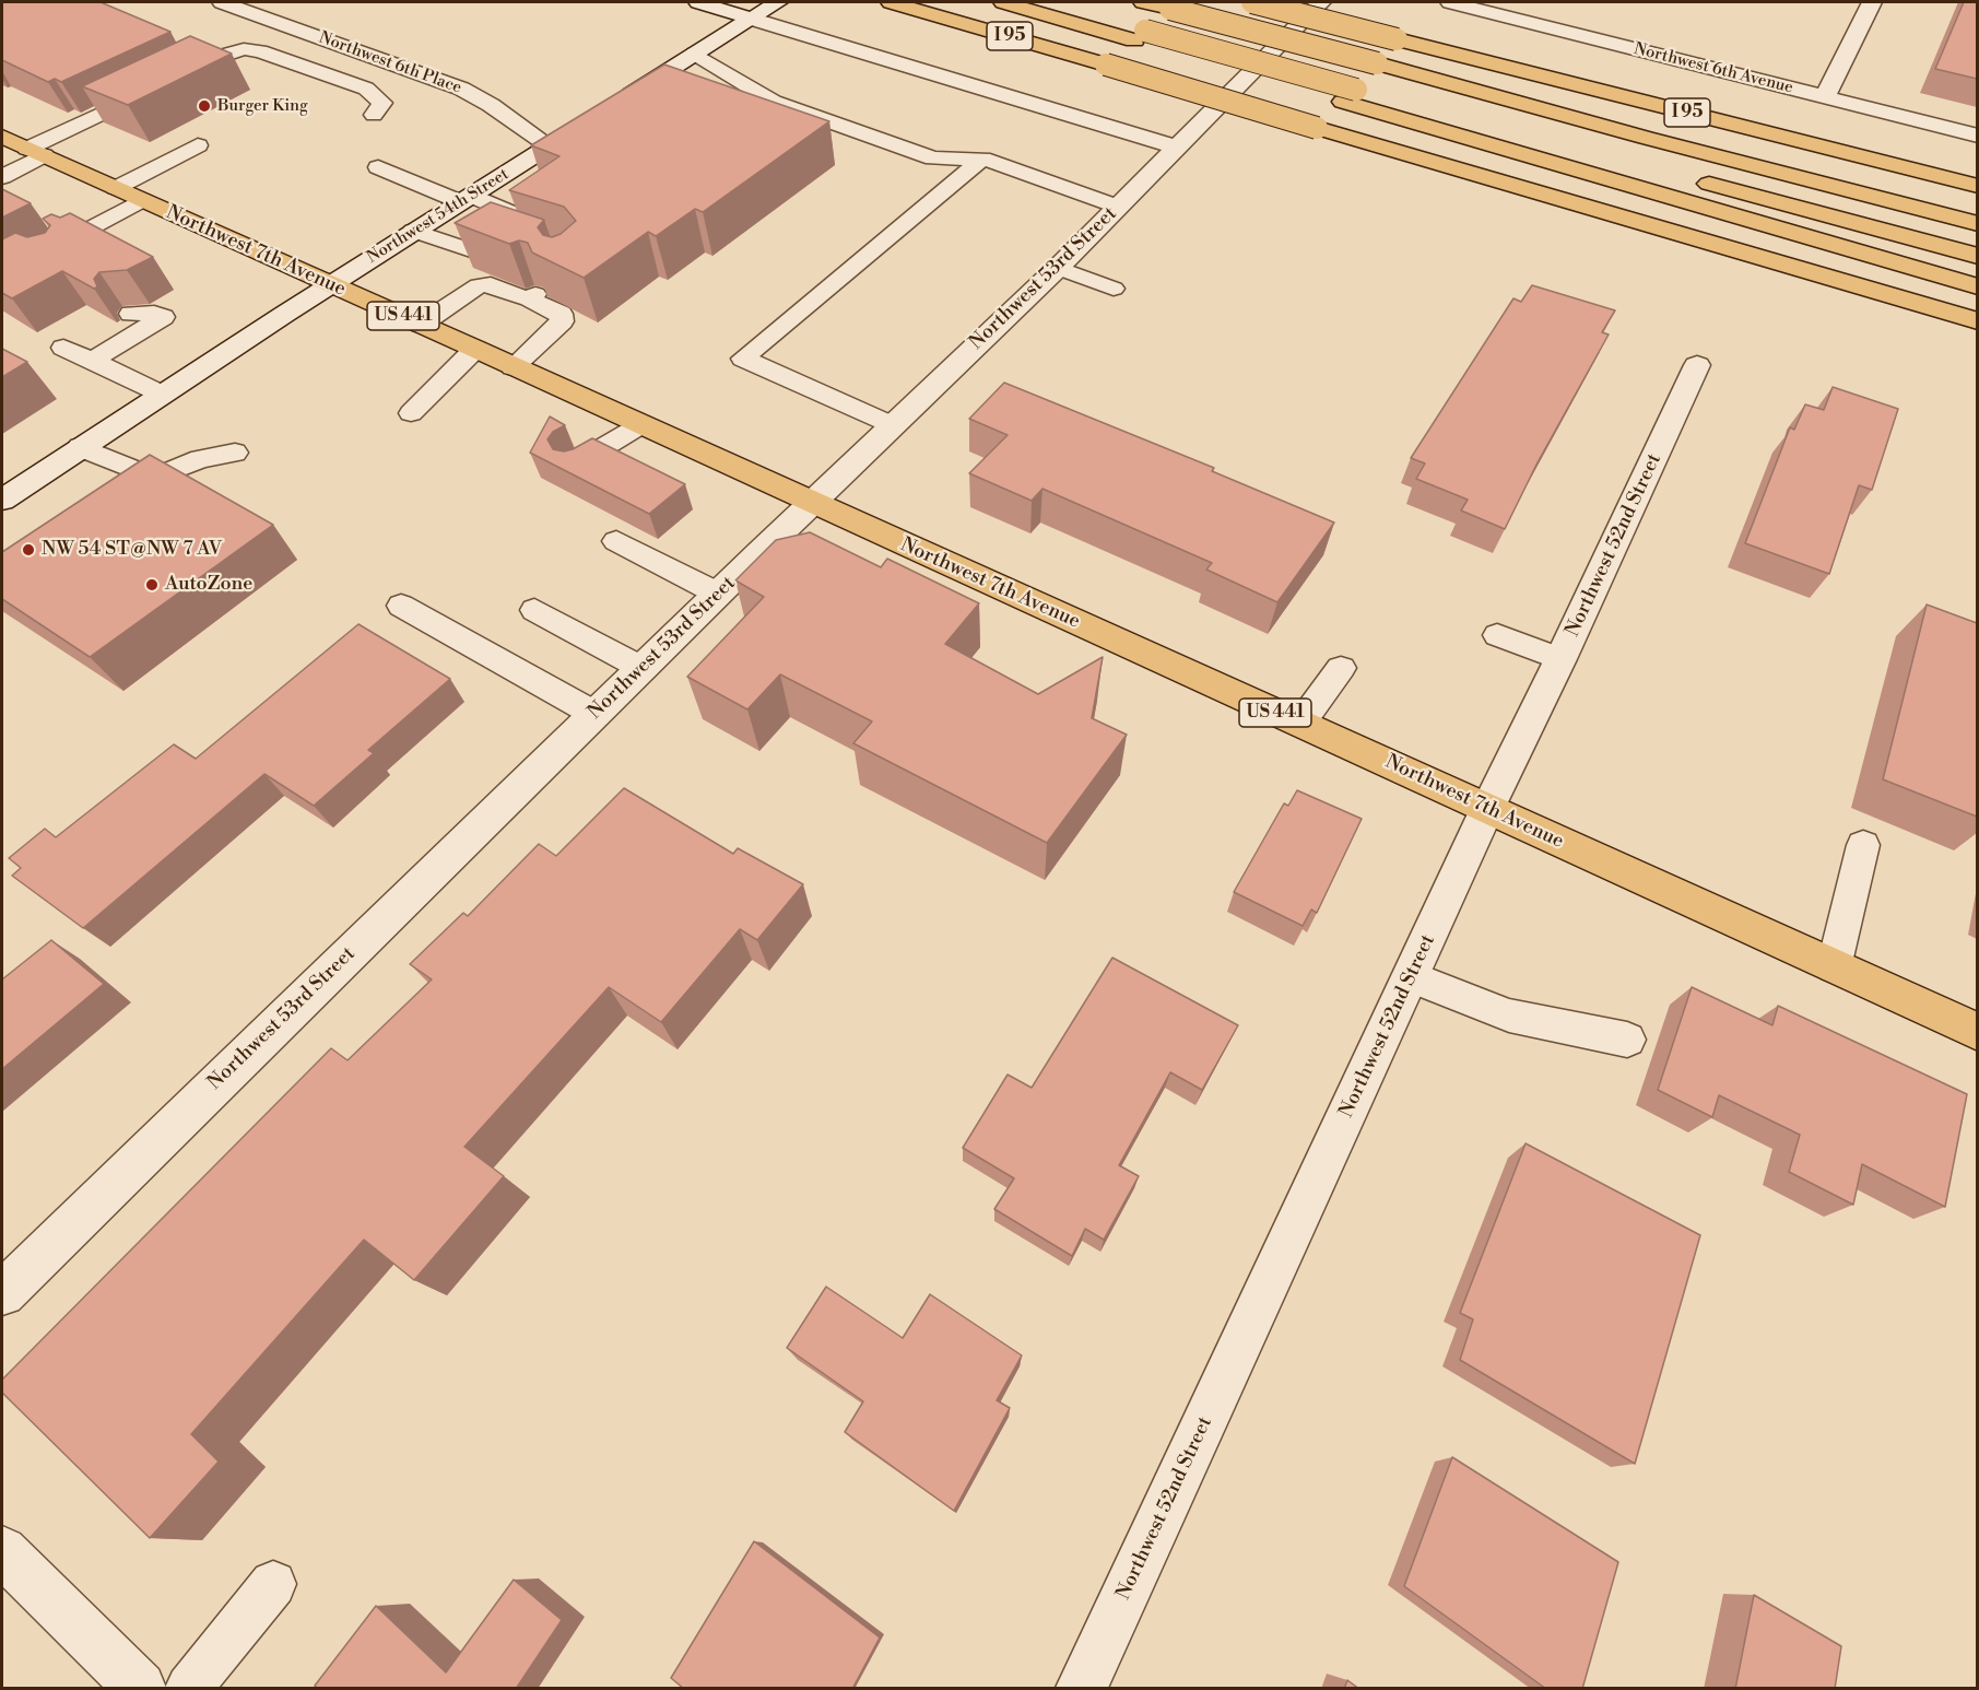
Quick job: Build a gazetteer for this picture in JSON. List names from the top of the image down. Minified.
{"streets":{"main road":["I 95","Northwest 7th Avenue","US 441"],"street":["Northwest 6th Place","Northwest 6th Avenue","Northwest 54th Street","Northwest 53rd Street","Northwest 52nd Street"]},"crossings":[["Northwest 6th Place","Northwest 54th Street"],["Northwest 54th Street","Northwest 7th Avenue"],["Northwest 7th Avenue","Northwest 53rd Street"],["Northwest 7th Avenue","Northwest 52nd Street"]],"places":["Burger King","NW 54 ST@NW 7 AV","AutoZone"]}
